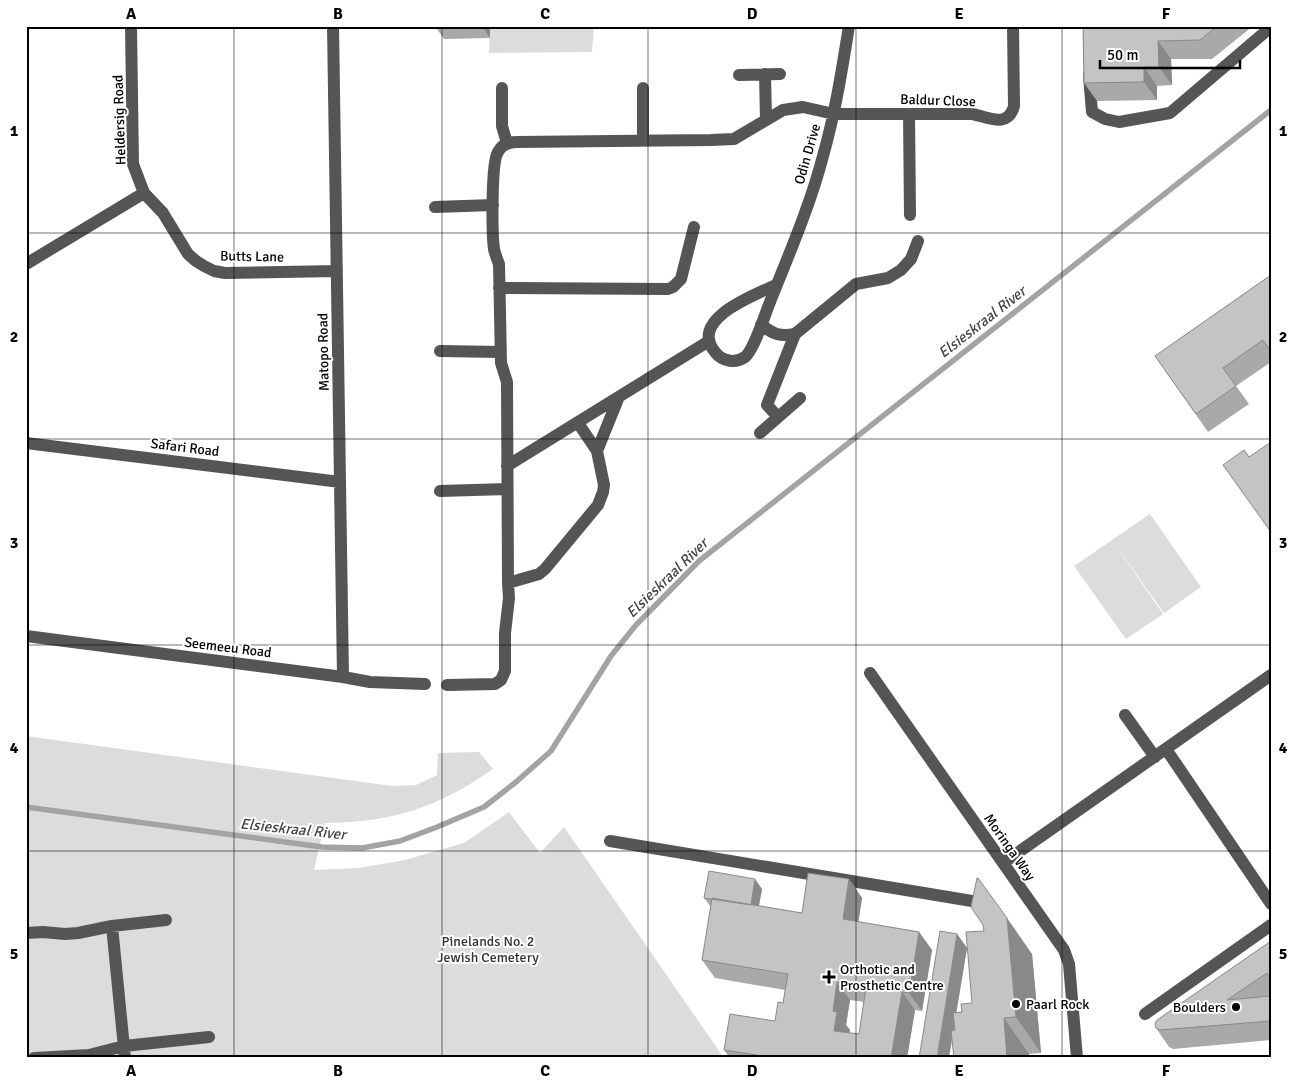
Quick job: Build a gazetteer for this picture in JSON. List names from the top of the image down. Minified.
{"streets":{"street":["Baldur Close","Heldersig Road","Odin Drive","Butts Lane","Matopo Road","Safari Road","Seemeeu Road","Moringa Way"]},"crossings":[["Baldur Close","Odin Drive"],["Heldersig Road","Butts Lane"],["Butts Lane","Matopo Road"],["Matopo Road","Safari Road"],["Matopo Road","Seemeeu Road"]],"water":["Elsieskraal River"],"parks":["Pinelands No. 2 Jewish Cemetery"],"places":{"health":["Orthotic and Prosthetic Centre"],"other":["Paarl Rock","Boulders"]},"scale_bar":"50 m","grid":{"columns":["A","B","C","D","E","F"],"rows":["1","2","3","4","5"]}}
